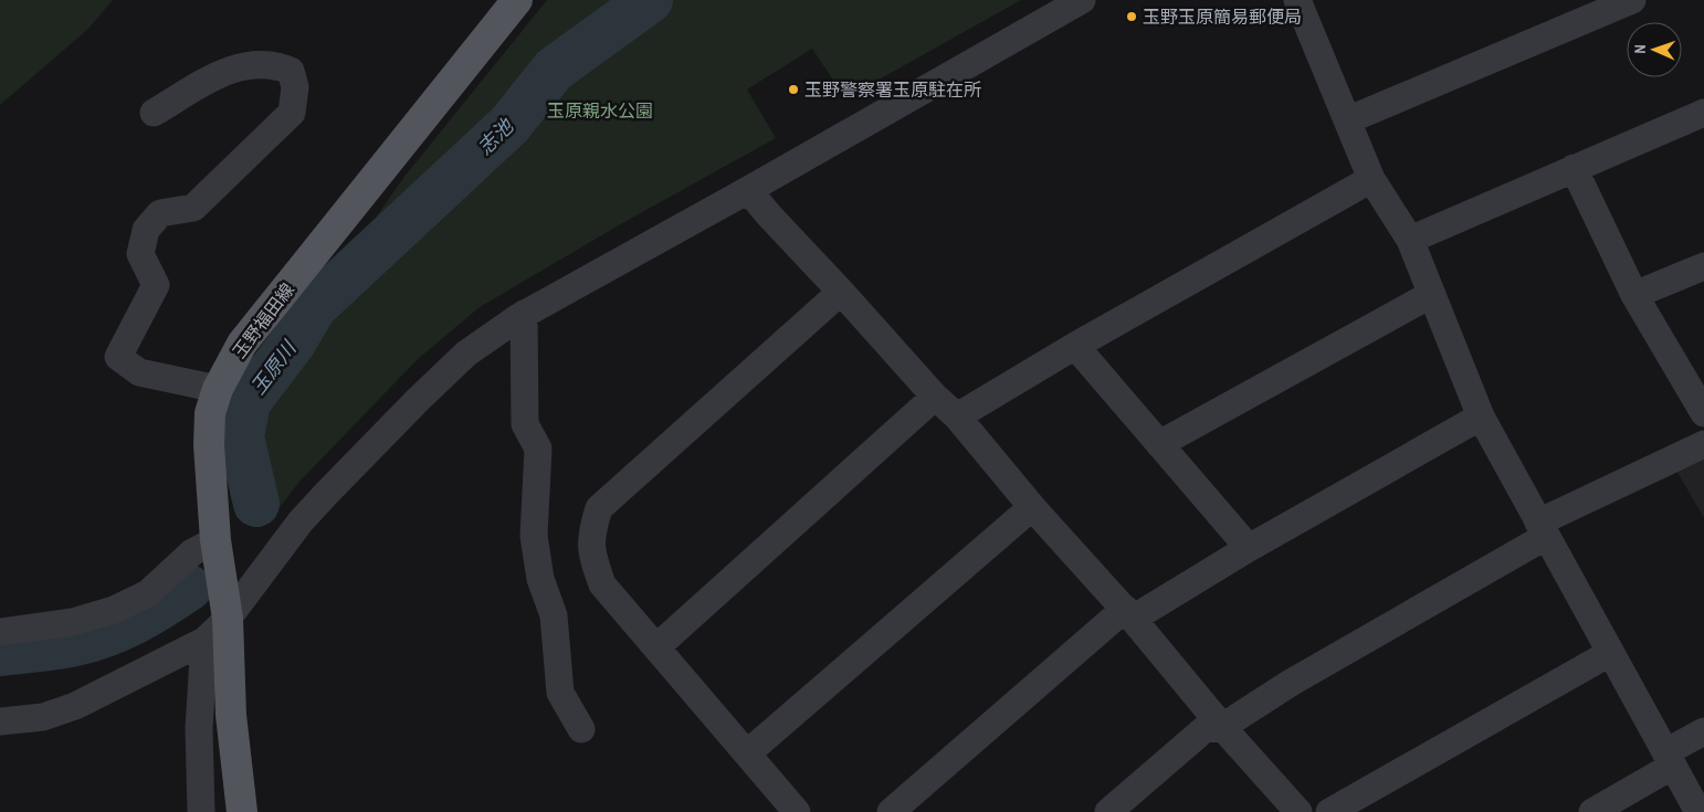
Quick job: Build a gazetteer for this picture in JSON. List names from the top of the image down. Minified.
{"streets":{"main road":["玉野福田線"]},"water":["志池","玉原川"],"parks":["玉原親水公園"],"places":["玉野玉原簡易郵便局","玉野警察署玉原駐在所"],"north":"left"}
